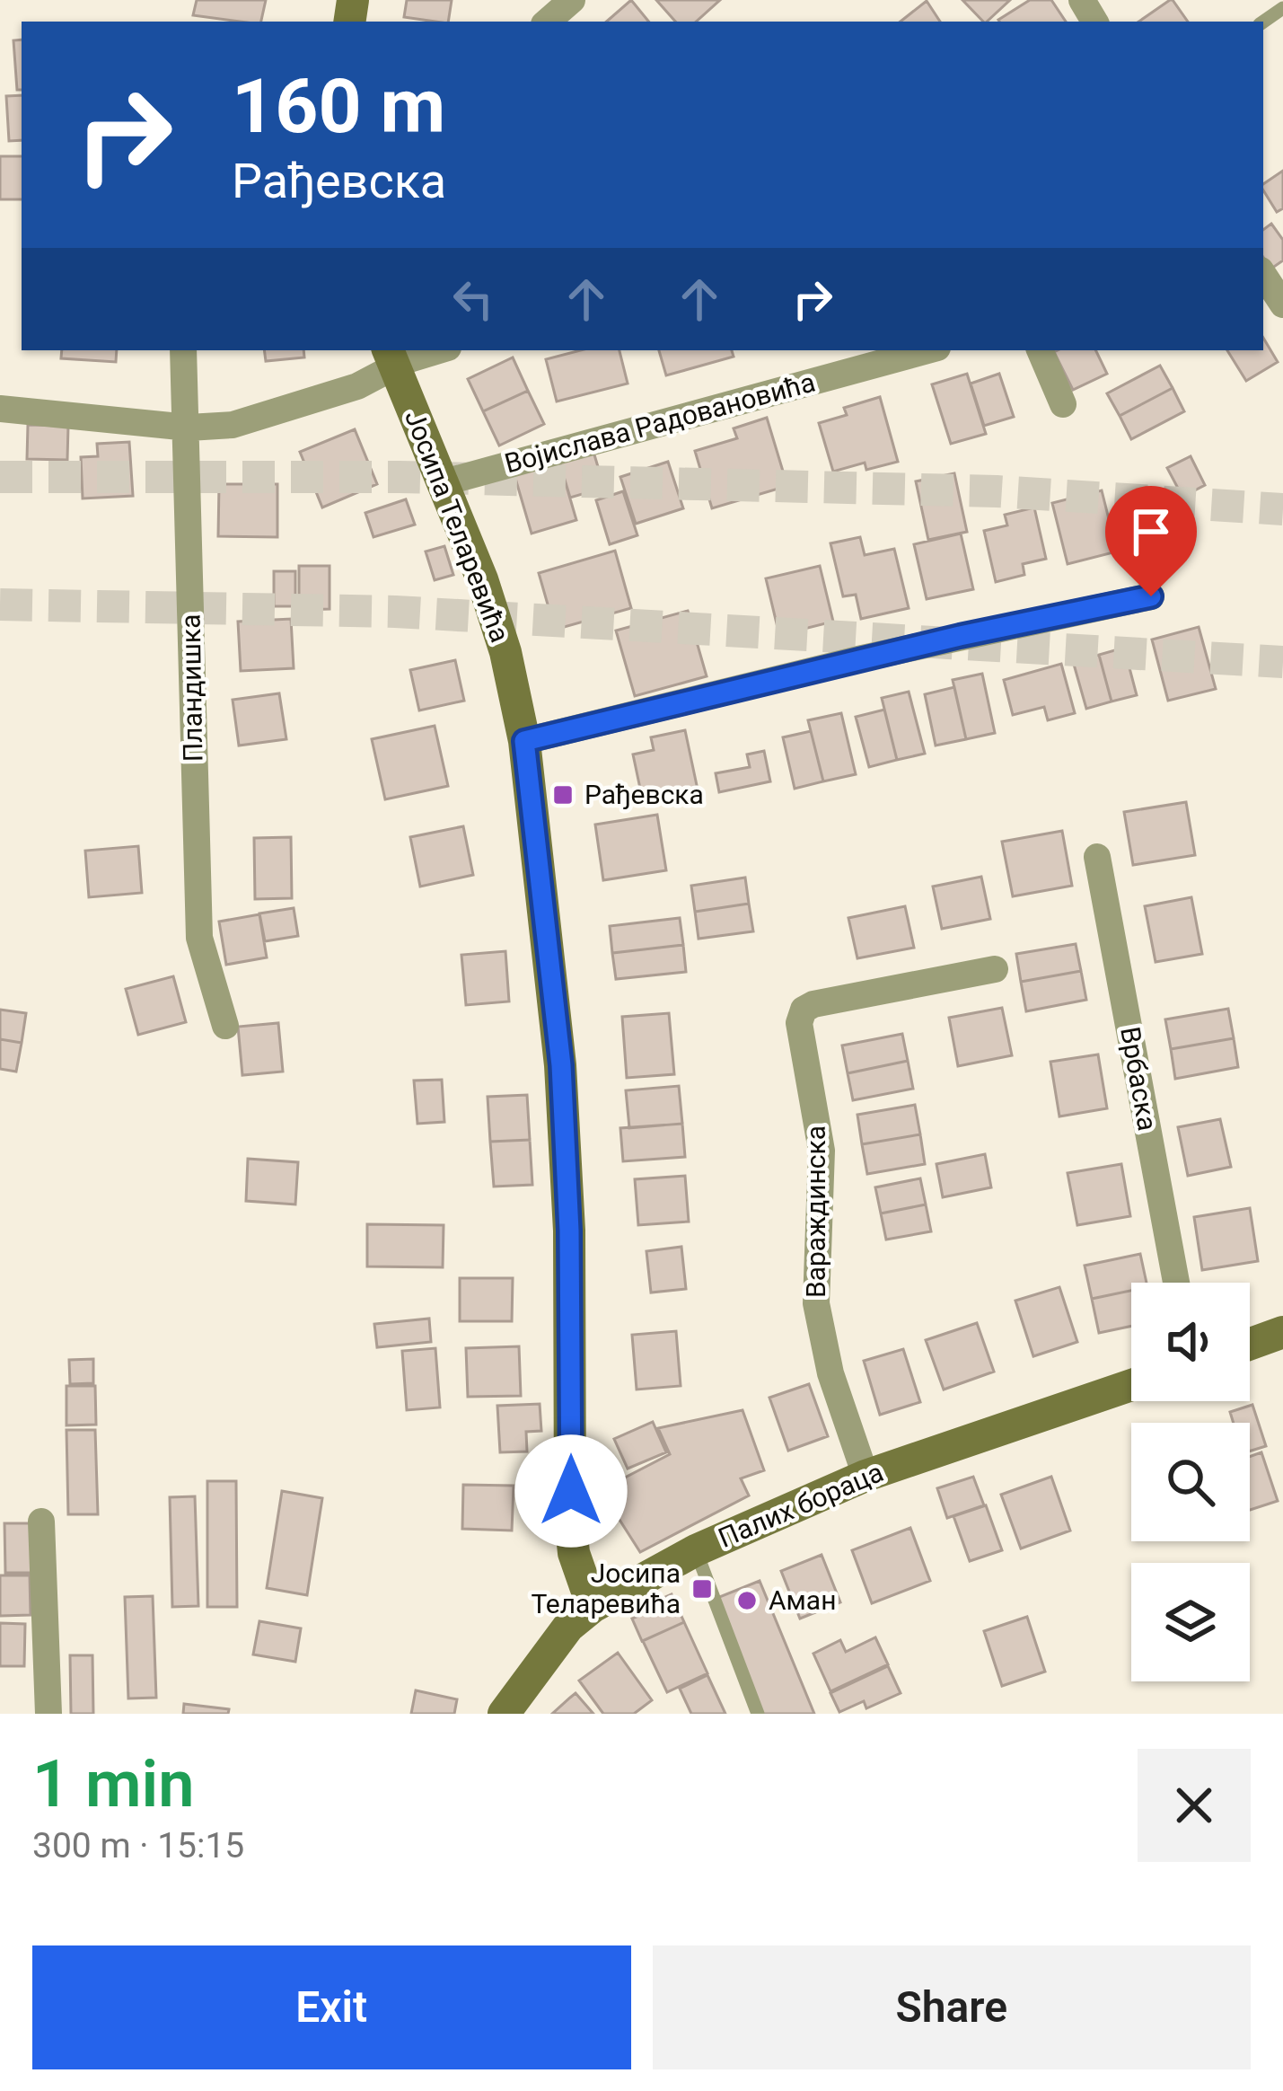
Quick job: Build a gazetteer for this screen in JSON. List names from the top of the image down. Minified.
{"streets":{"street":["Војислава Радовановића","Јосипа Теларевића","Пландишка","Врбаска","Вараждинска","Палих бораца"]},"crossings":[["Војислава Радовановића","Јосипа Теларевића"],["Јосипа Теларевића","Палих бораца"],["Вараждинска","Палих бораца"]],"places":{"transit":["Рађевска","Јосипа Теларевића"],"other":["Аман"]},"page":{"turn":["160 m","Рађевска"],"heading":["1 min","300 m · 15:15"],"buttons":["Exit","Share"]}}
